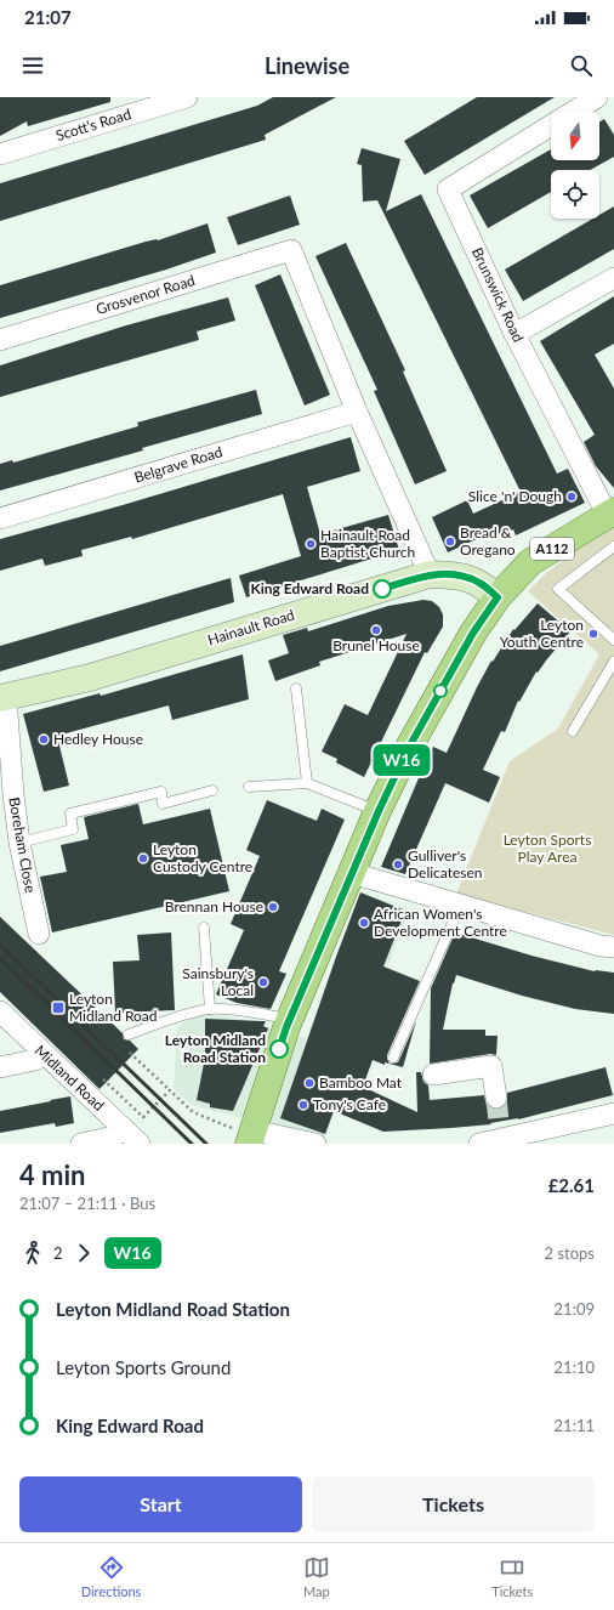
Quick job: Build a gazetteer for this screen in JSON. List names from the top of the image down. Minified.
{"streets":{"main road":["A112"],"street":["Scott's Road","Grosvenor Road","Brunswick Road","Belgrave Road","Hainault Road","Boreham Close","Midland Road"]},"crossings":[["Grosvenor Road","Belgrave Road"],["Brunswick Road","A112"],["A112","Hainault Road"],["Hainault Road","Boreham Close"]],"parks":["Leyton Sports Play Area"],"places":{"other":["Slice 'n' Dough","Bread & Oregano","Hainault Road Baptist Church","King Edward Road","Brunel House","Leyton Youth Centre","Hedley House","Leyton Custody Centre","Gulliver's Delicatesen","Brennan House","African Women's Development Centre","Sainsbury's Local","Leyton Midland Road Station","Bamboo Mat","Tony's Cafe"],"transit":["Leyton Midland Road"]},"lines":["bus line W16"],"north":"bottom","page":{"status":"21:07","header":"Linewise","on_map":"W16","heading":["4 min","21:07 – 21:11 · Bus","£2.61"],"legs":["2","W16","2 stops"],"list":[{"name":"Leyton Midland Road Station","value":"21:09"},{"name":"Leyton Sports Ground","value":"21:10"},{"name":"King Edward Road","value":"21:11"}],"buttons":["Start","Tickets"],"tabs":["Directions","Map","Tickets"]}}
